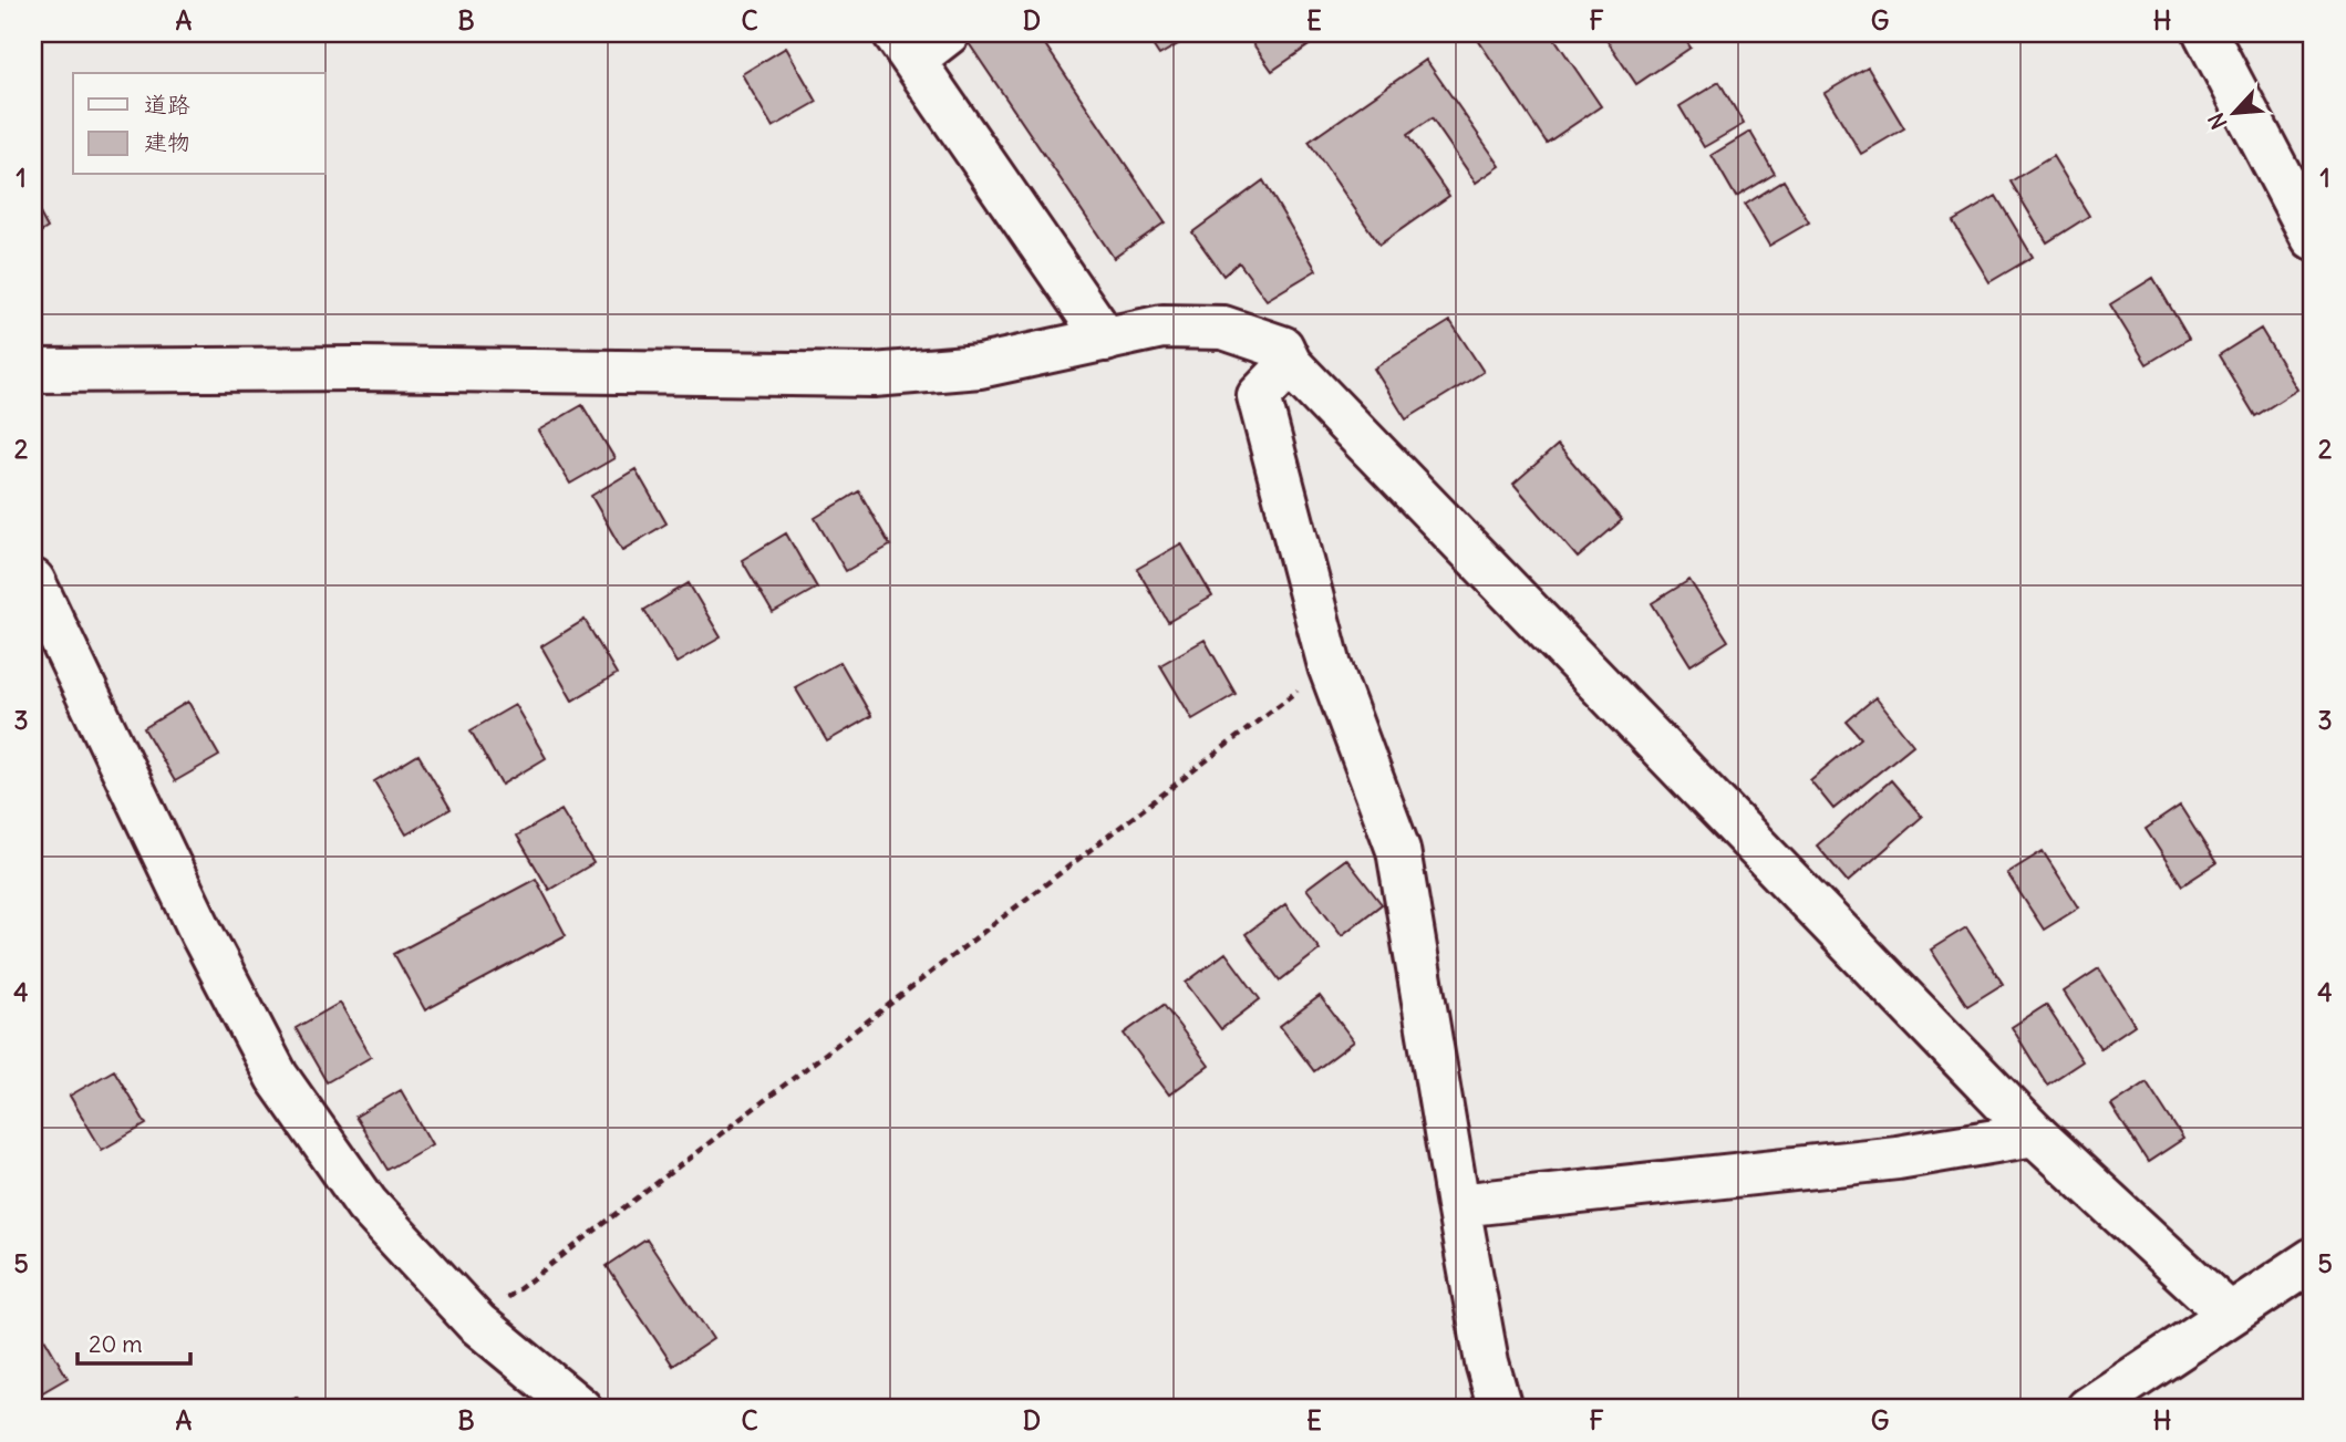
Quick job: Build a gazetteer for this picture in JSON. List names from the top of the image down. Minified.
{"legend":["道路","建物"],"scale_bar":"20 m","north":"bottom left","grid":{"columns":["A","B","C","D","E","F","G","H"],"rows":["1","2","3","4","5"]}}
